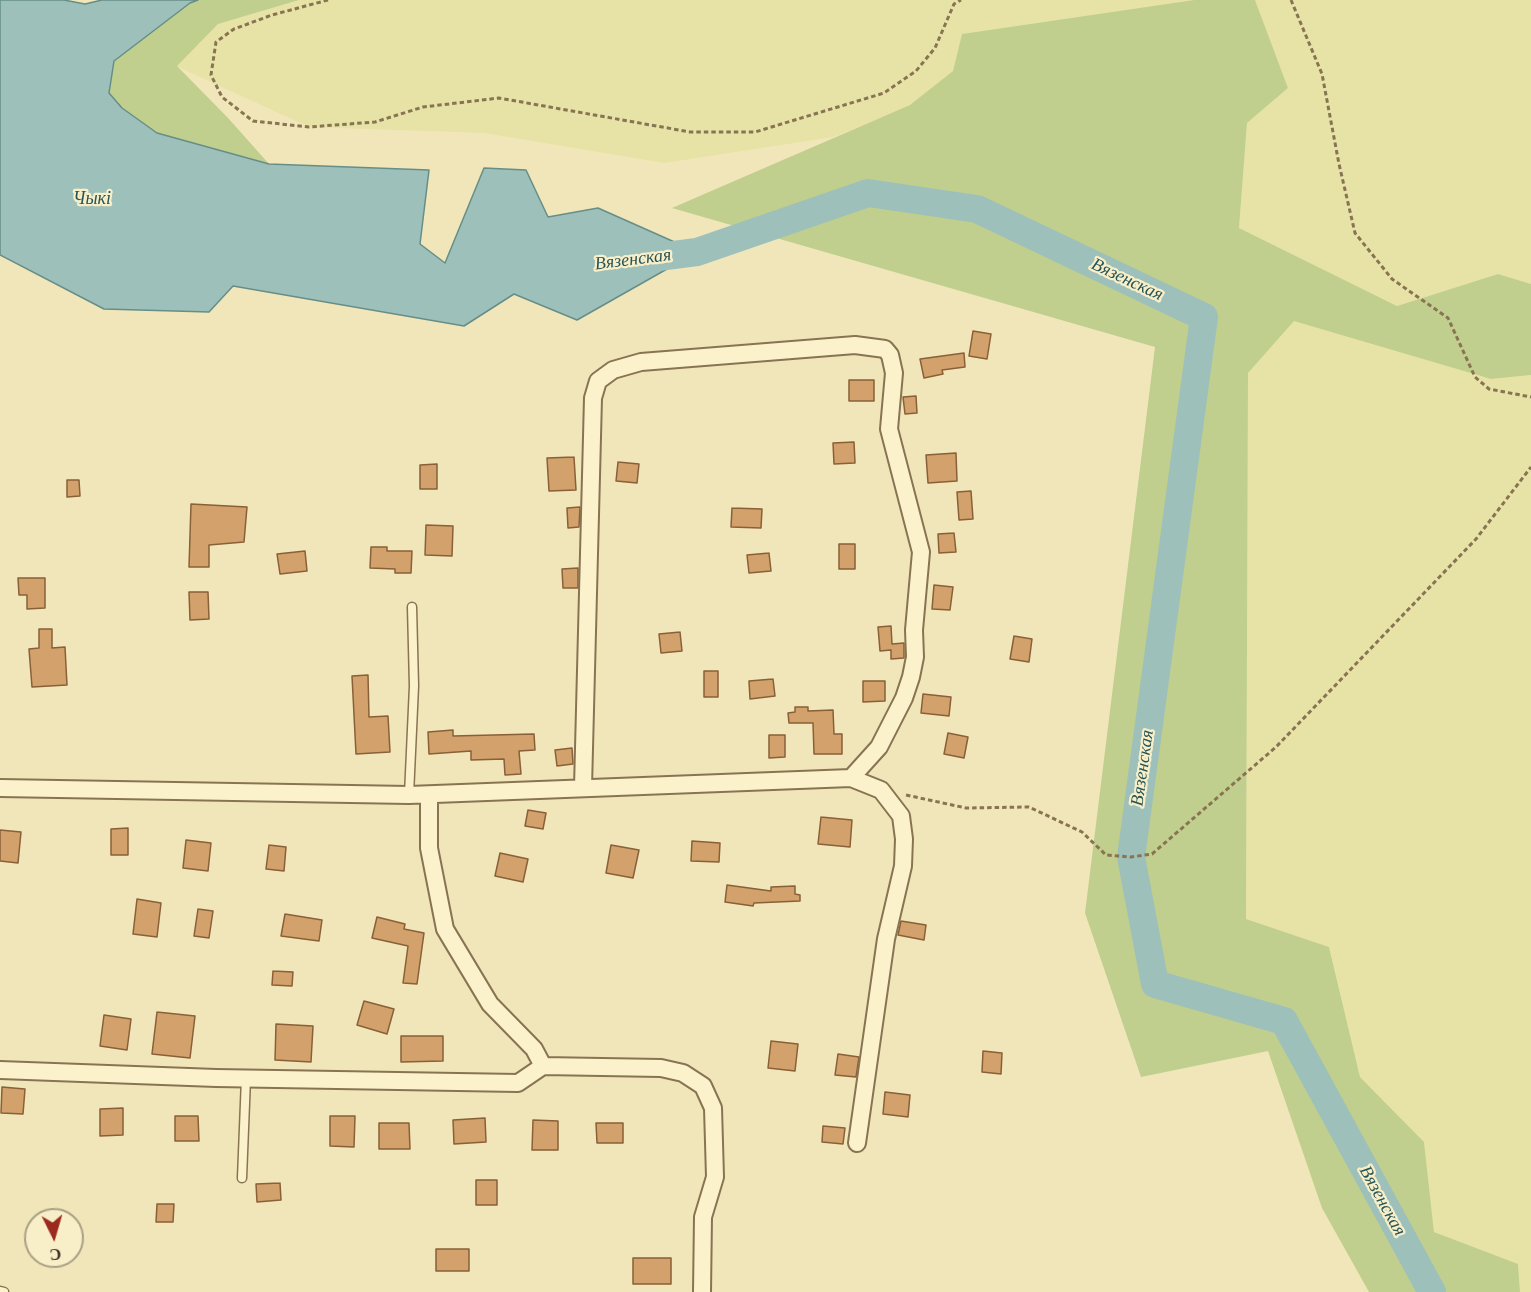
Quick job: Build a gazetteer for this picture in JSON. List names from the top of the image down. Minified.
{"water":["Чыкі","Вязенская"],"north":"bottom"}
